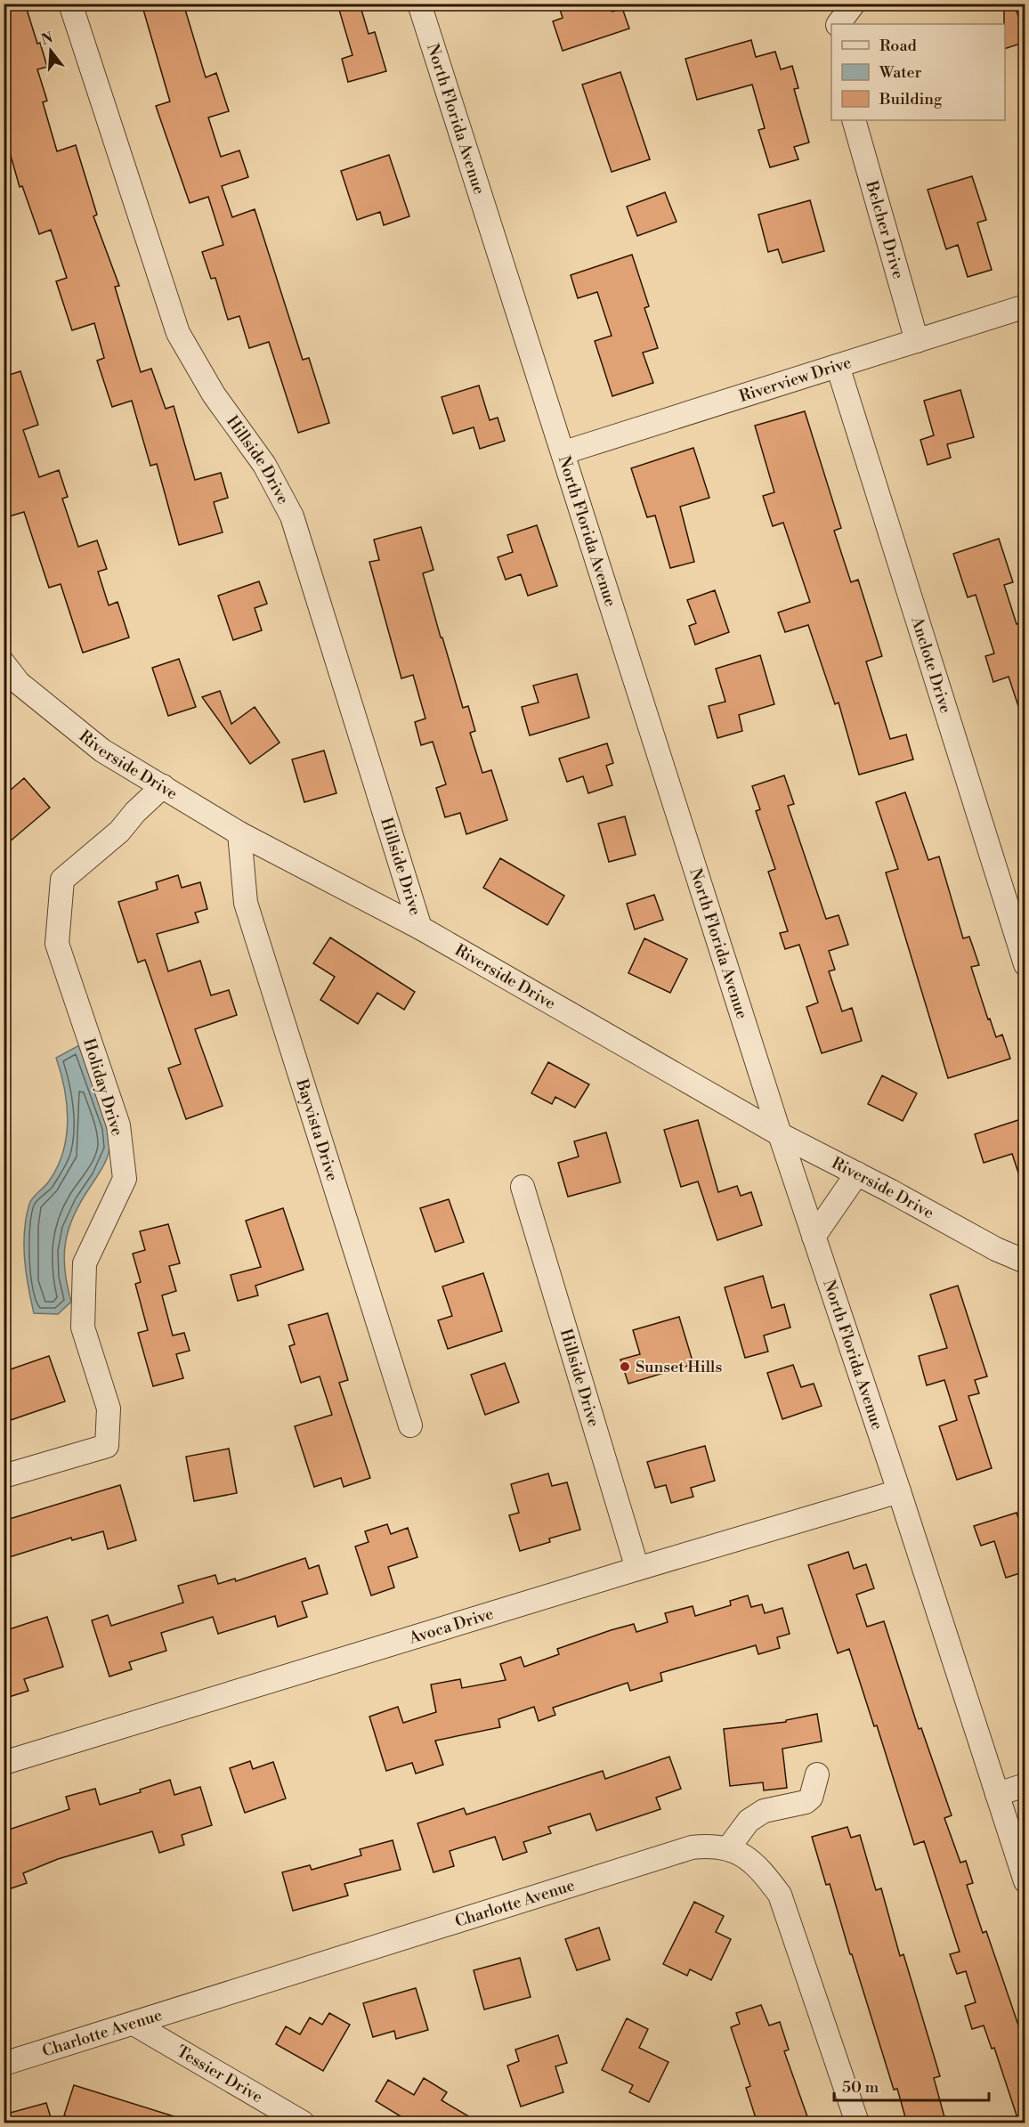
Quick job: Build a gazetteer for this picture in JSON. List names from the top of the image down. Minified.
{"streets":{"street":["North Florida Avenue","Belcher Drive","Riverview Drive","Hillside Drive","Anclote Drive","Riverside Drive","Holiday Drive","Bayvista Drive","Avoca Drive","Charlotte Avenue","Tessier Drive"]},"crossings":[["North Florida Avenue","Riverview Drive"],["North Florida Avenue","Riverside Drive"],["North Florida Avenue","Avoca Drive"],["Belcher Drive","Riverview Drive"],["Riverview Drive","Anclote Drive"],["Hillside Drive","Riverside Drive"],["Hillside Drive","Avoca Drive"],["Riverside Drive","Holiday Drive"],["Riverside Drive","Bayvista Drive"],["Charlotte Avenue","Tessier Drive"]],"places":["Sunset Hills"],"legend":["Road","Water","Building"],"scale_bar":"50 m","north":"top"}
